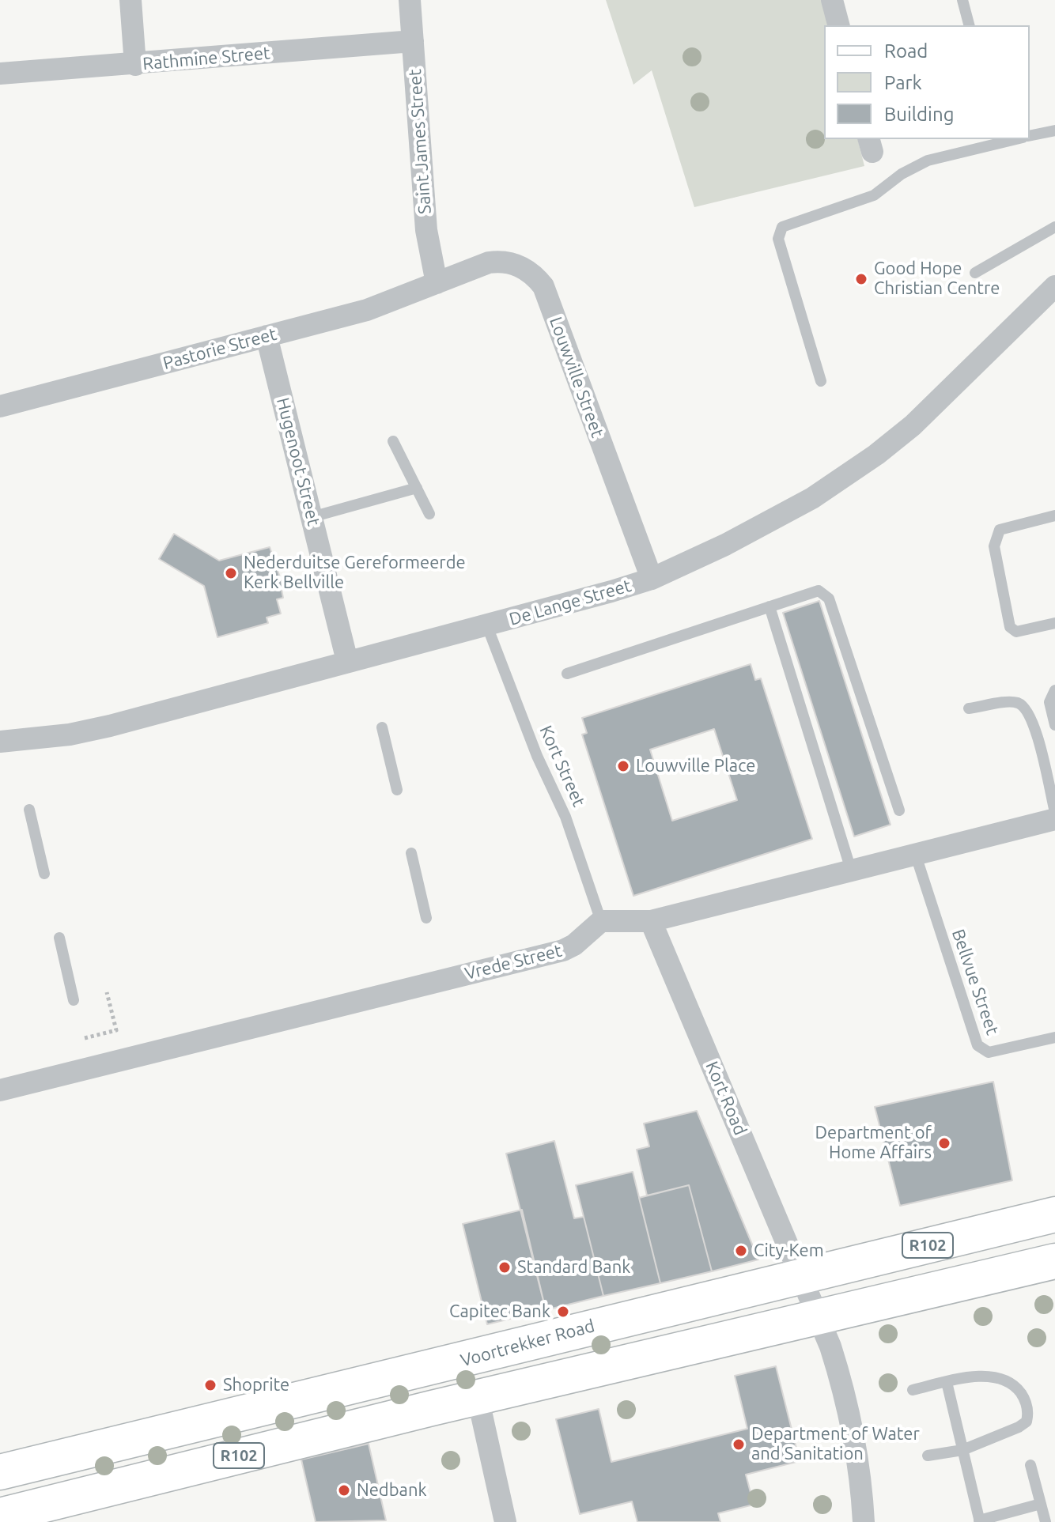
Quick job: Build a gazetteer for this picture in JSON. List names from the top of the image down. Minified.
{"streets":{"main road":["R102","Voortrekker Road"],"street":["Rathmine Street","Saint James Street","Pastorie Street","Louwville Street","Hugenoot Street","De Lange Street","Vrede Street","Kort Road"],"lane":["Kort Street","Bellvue Street"]},"crossings":[["Rathmine Street","Saint James Street"],["Saint James Street","Pastorie Street"],["Saint James Street","Louwville Street"],["Pastorie Street","Louwville Street"],["Pastorie Street","Hugenoot Street"],["Louwville Street","De Lange Street"],["Hugenoot Street","De Lange Street"],["De Lange Street","Kort Street"],["Kort Street","Vrede Street"],["Kort Road","R102"],["Kort Road","Voortrekker Road"]],"places":["Good Hope Christian Centre","Nederduitse Gereformeerde Kerk Bellville","Louwville Place","Department of Home Affairs","City-Kem","Standard Bank","Capitec Bank","Shoprite","Department of Water and Sanitation","Nedbank"],"legend":["Road","Park","Building"]}
